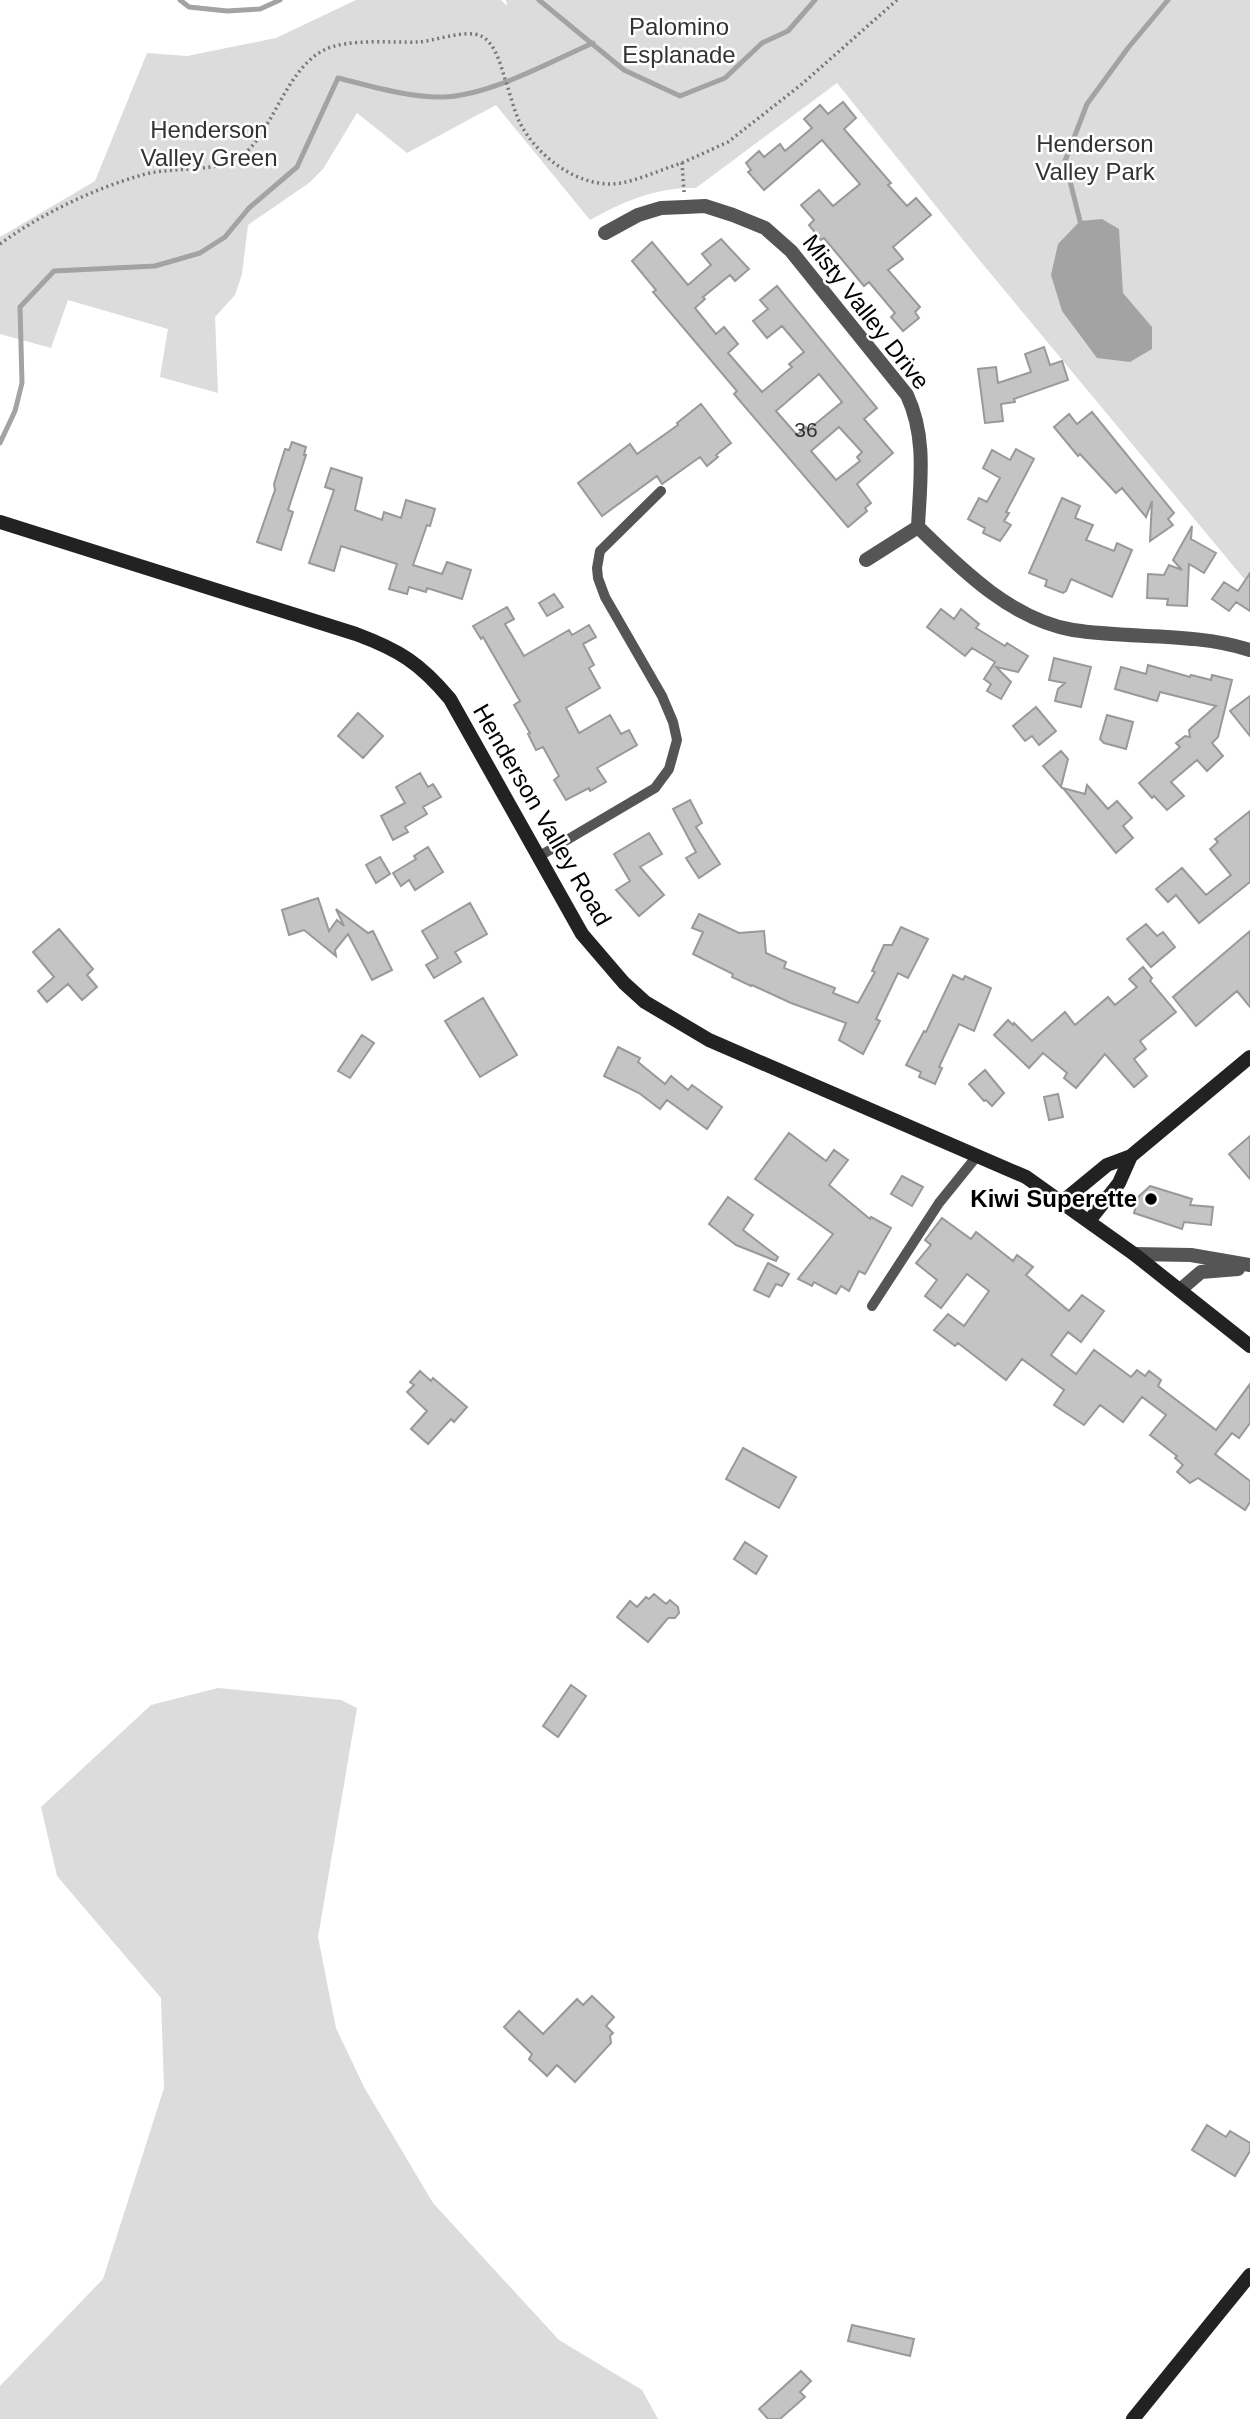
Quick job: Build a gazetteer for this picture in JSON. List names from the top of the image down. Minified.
{"streets":{"street":["Misty Valley Drive","Henderson Valley Road"]},"parks":["Palomino Esplanade","Henderson Valley Green","Henderson Valley Park"],"places":["Kiwi Superette"],"house_numbers":["36"]}
